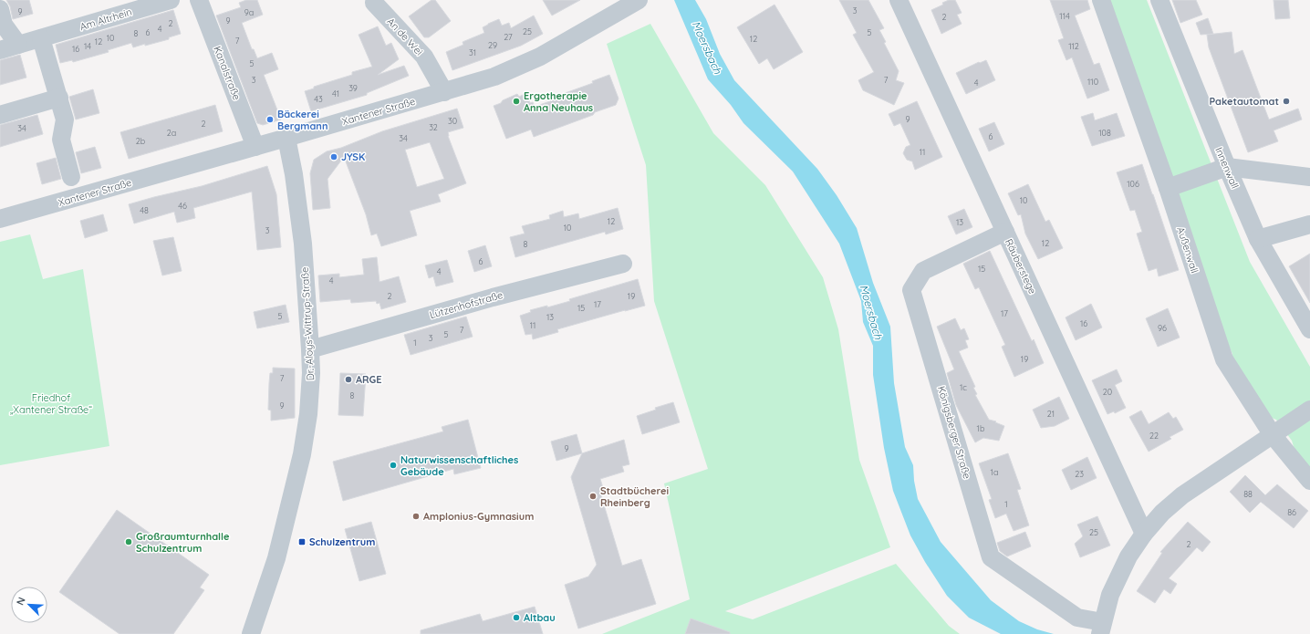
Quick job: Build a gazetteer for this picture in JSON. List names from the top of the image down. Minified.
{"streets":{"street":["Am Altrhein","An de Wei","Kanalstraße","Xantener Straße","Innenwall","Außenwall","Räuberstege","Lützenhofstraße","Dr.-Aloys-Wittrup-Straße","Königsberger Straße"]},"crossings":[["An de Wei","Xantener Straße"],["Kanalstraße","Xantener Straße"],["Xantener Straße","Dr.-Aloys-Wittrup-Straße"],["Außenwall","Königsberger Straße"],["Räuberstege","Königsberger Straße"],["Lützenhofstraße","Dr.-Aloys-Wittrup-Straße"]],"water":["Moersbach"],"parks":["Friedhof „Xantener Straße“"],"places":{"other":["Ergotherapie Anna Neuhaus","Paketautomat","Bäckerei Bergmann","JYSK","ARGE","Naturwissenschaftliches Gebäude","Stadtbücherei Rheinberg","Amplonius-Gymnasium","Großraumturnhalle Schulzentrum","Altbau"],"transit":["Schulzentrum"]},"house_numbers":["3","9","9a","114","2","9","2","4","25","6","5","8","27","10","12","7","12","29","14","112","16","31","5","3","7","110","4","39","41","43","9","30","2","32","34","2a","108","6","34","2b","11","106","10","46","48","12","13","10","3","12","8","6","15","4","4","2","19","17","15","17","5","13","16","11","96","7","5","3","1","19","7","1c","20","8","9","21","1b","22","9","1a","23","88","1","86","25","2"],"north":"top left"}
